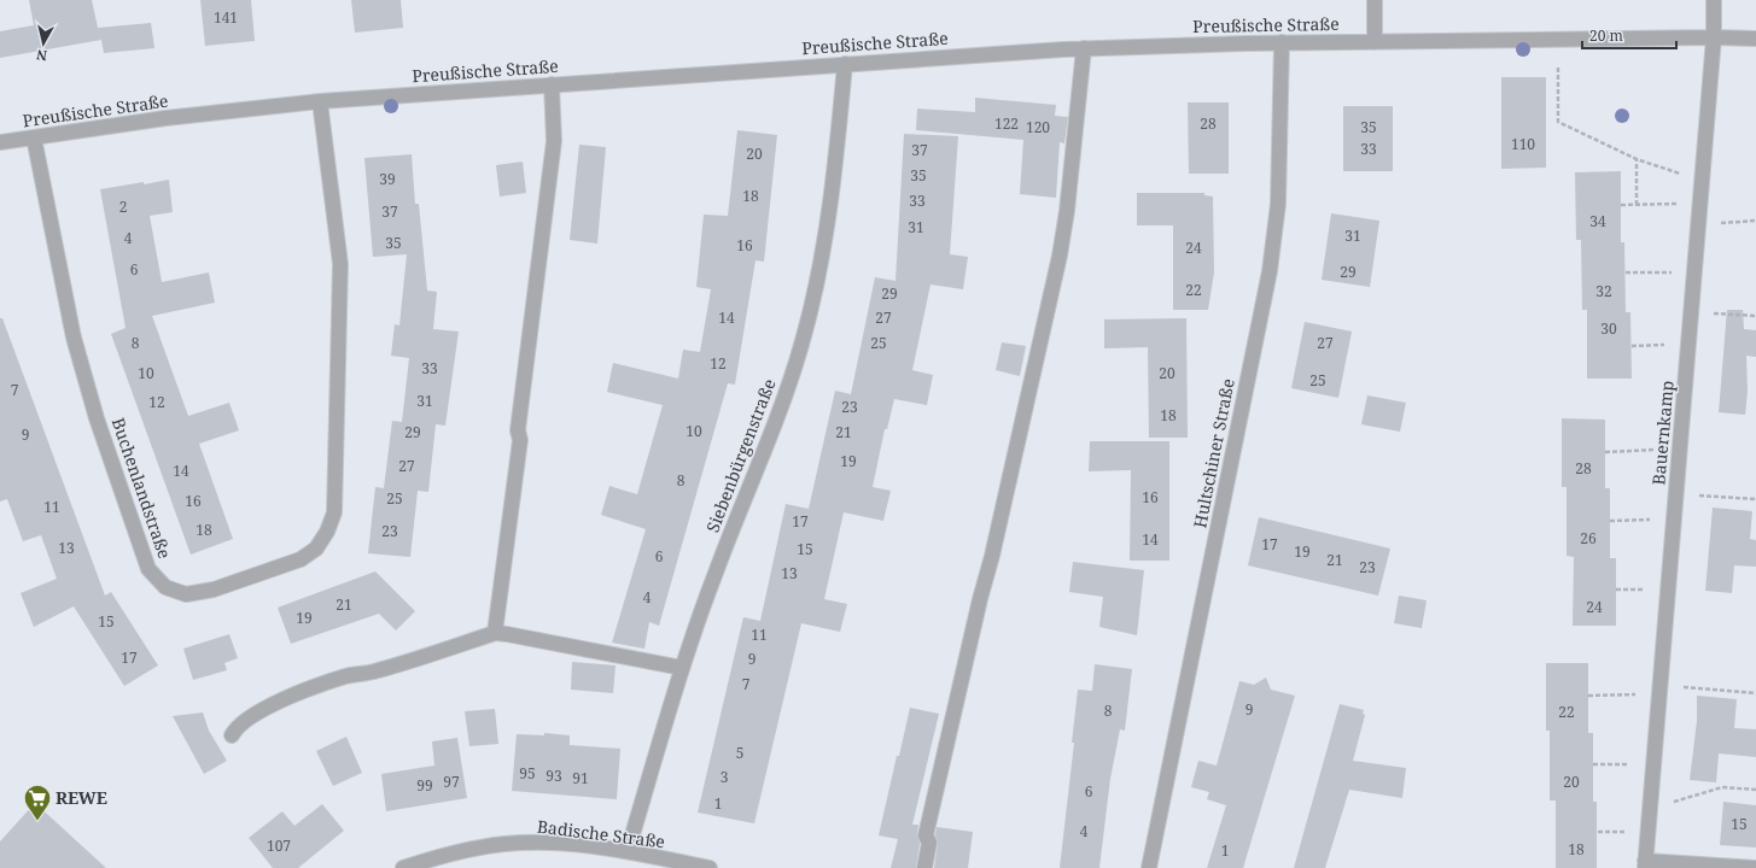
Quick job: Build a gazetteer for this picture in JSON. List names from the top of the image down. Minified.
{"streets":{"street":["Preußische Straße","Bauernkamp","Hultschiner Straße","Siebenbürgenstraße","Buchenlandstraße","Badische Straße"]},"crossings":[["Preußische Straße","Bauernkamp"],["Preußische Straße","Hultschiner Straße"],["Preußische Straße","Siebenbürgenstraße"],["Preußische Straße","Buchenlandstraße"],["Siebenbürgenstraße","Badische Straße"]],"places":{"supermarket":["REWE"]},"house_numbers":["141","122","28","120","35","110","33","37","20","35","39","18","33","2","37","34","31","31","4","35","16","24","6","29","22","32","29","14","27","30","8","25","27","12","33","10","20","25","7","31","12","23","18","10","29","21","9","19","27","28","14","8","16","25","16","11","17","18","23","26","14","17","13","15","19","6","21","23","13","4","21","24","19","15","11","17","9","7","9","8","22","5","95","93","3","91","97","20","99","6","1","15","4","107","18","1"],"scale_bar":"20 m","north":"bottom"}
